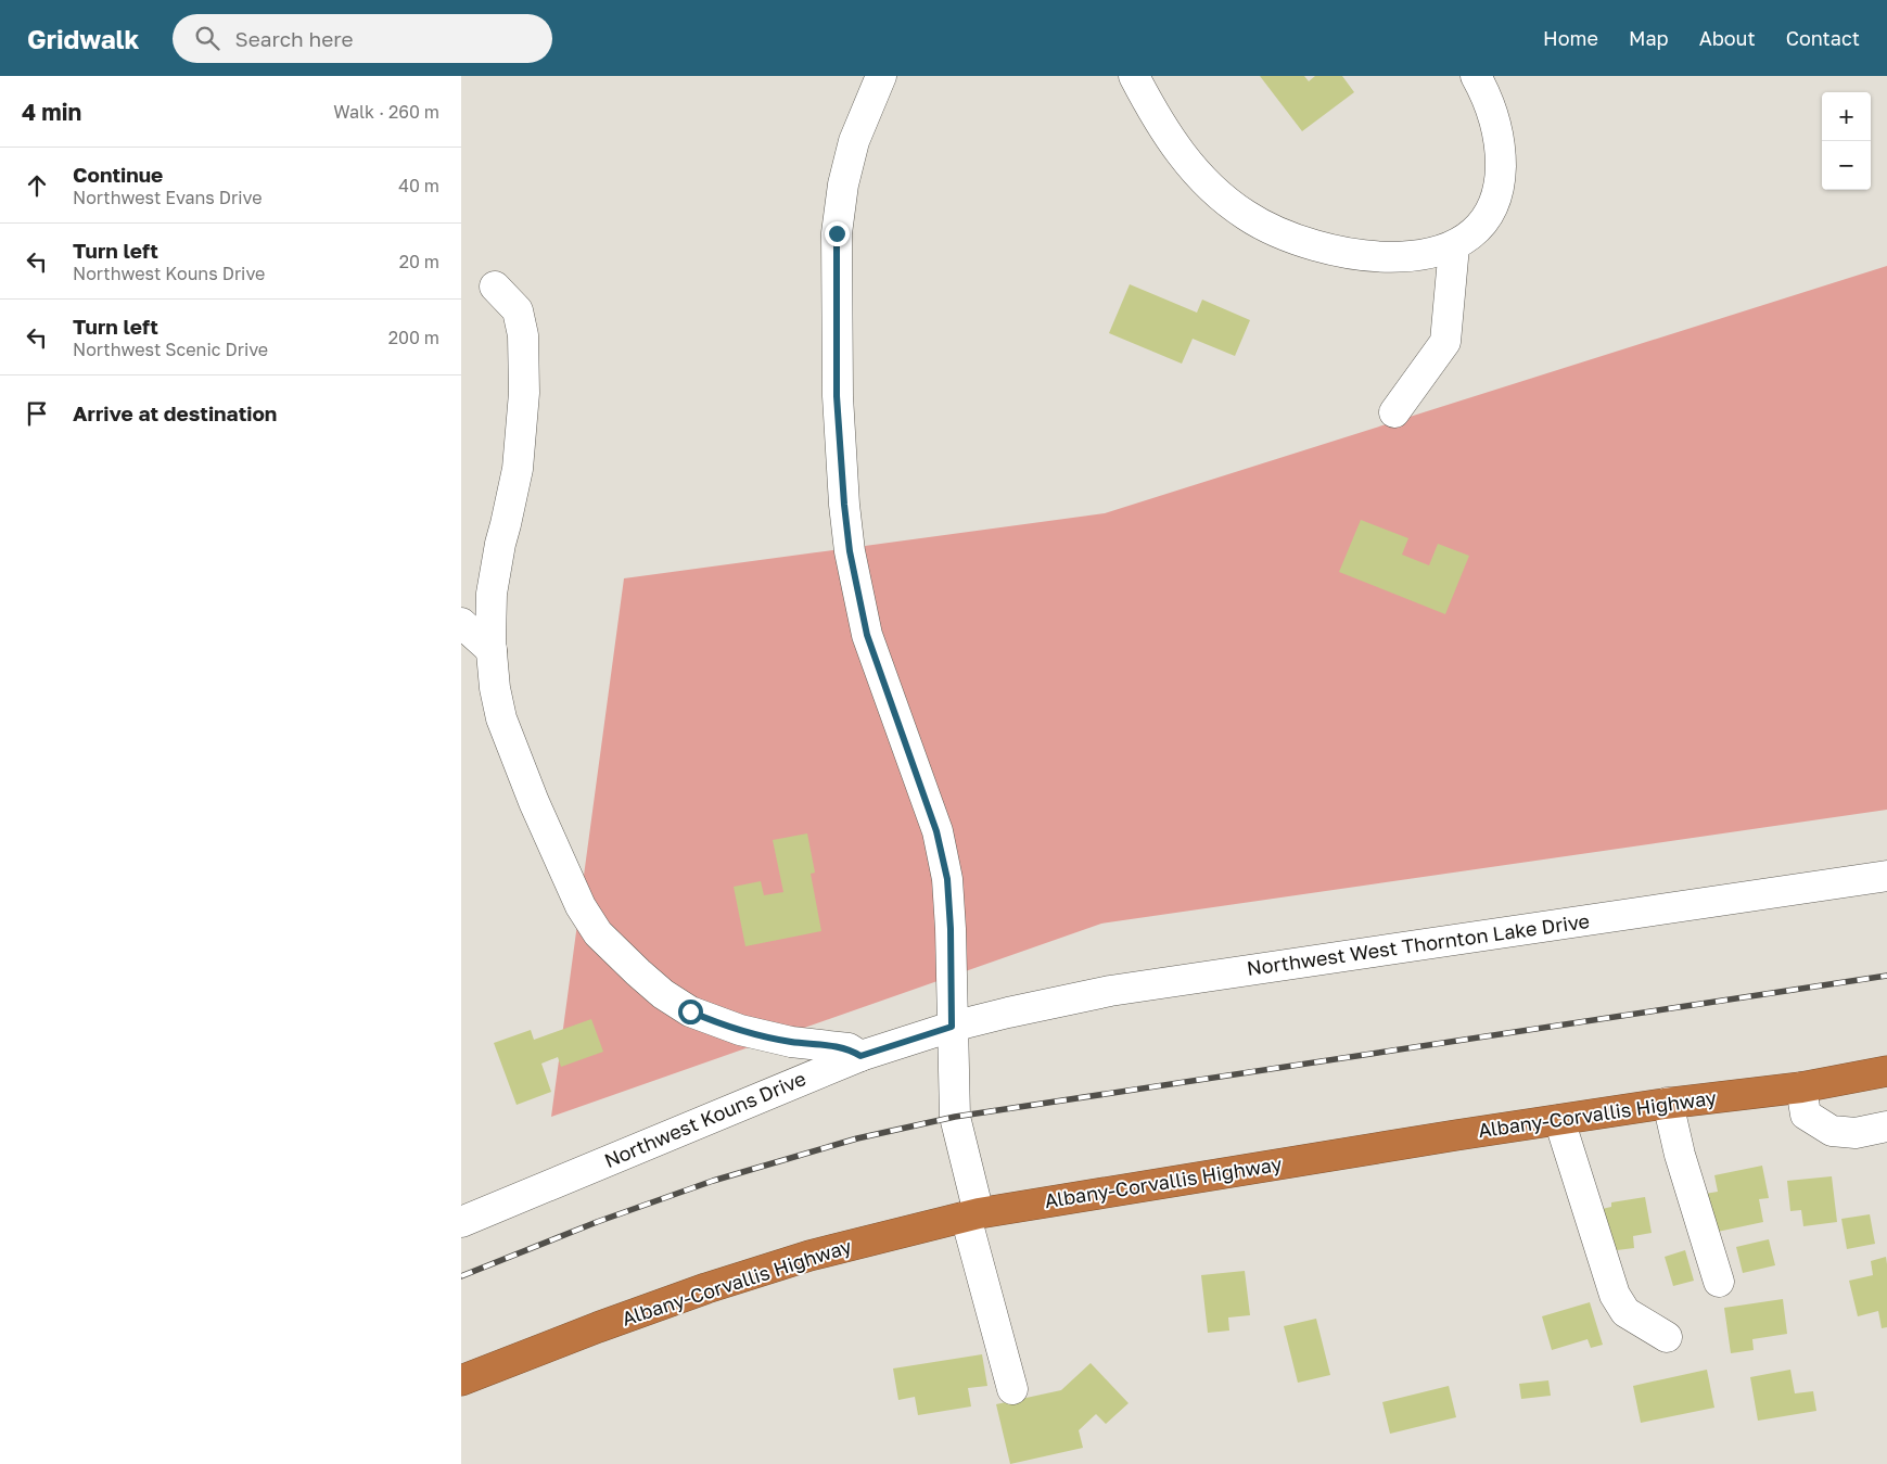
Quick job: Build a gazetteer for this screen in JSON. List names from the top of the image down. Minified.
{"streets":{"highway":["Albany-Corvallis Highway"],"street":["Northwest West Thornton Lake Drive","Northwest Kouns Drive"]},"crossings":[["Northwest West Thornton Lake Drive","Northwest Kouns Drive"]],"page":{"header":"Gridwalk","search":"Search here","nav":["Home","Map","About","Contact"],"heading":["4 min","Walk · 260 m"],"map_buttons":["+","−"],"list":[["Continue","Northwest Evans Drive","40 m"],["Turn left","Northwest Kouns Drive","20 m"],["Turn left","Northwest Scenic Drive","200 m"],"Arrive at destination"]}}
